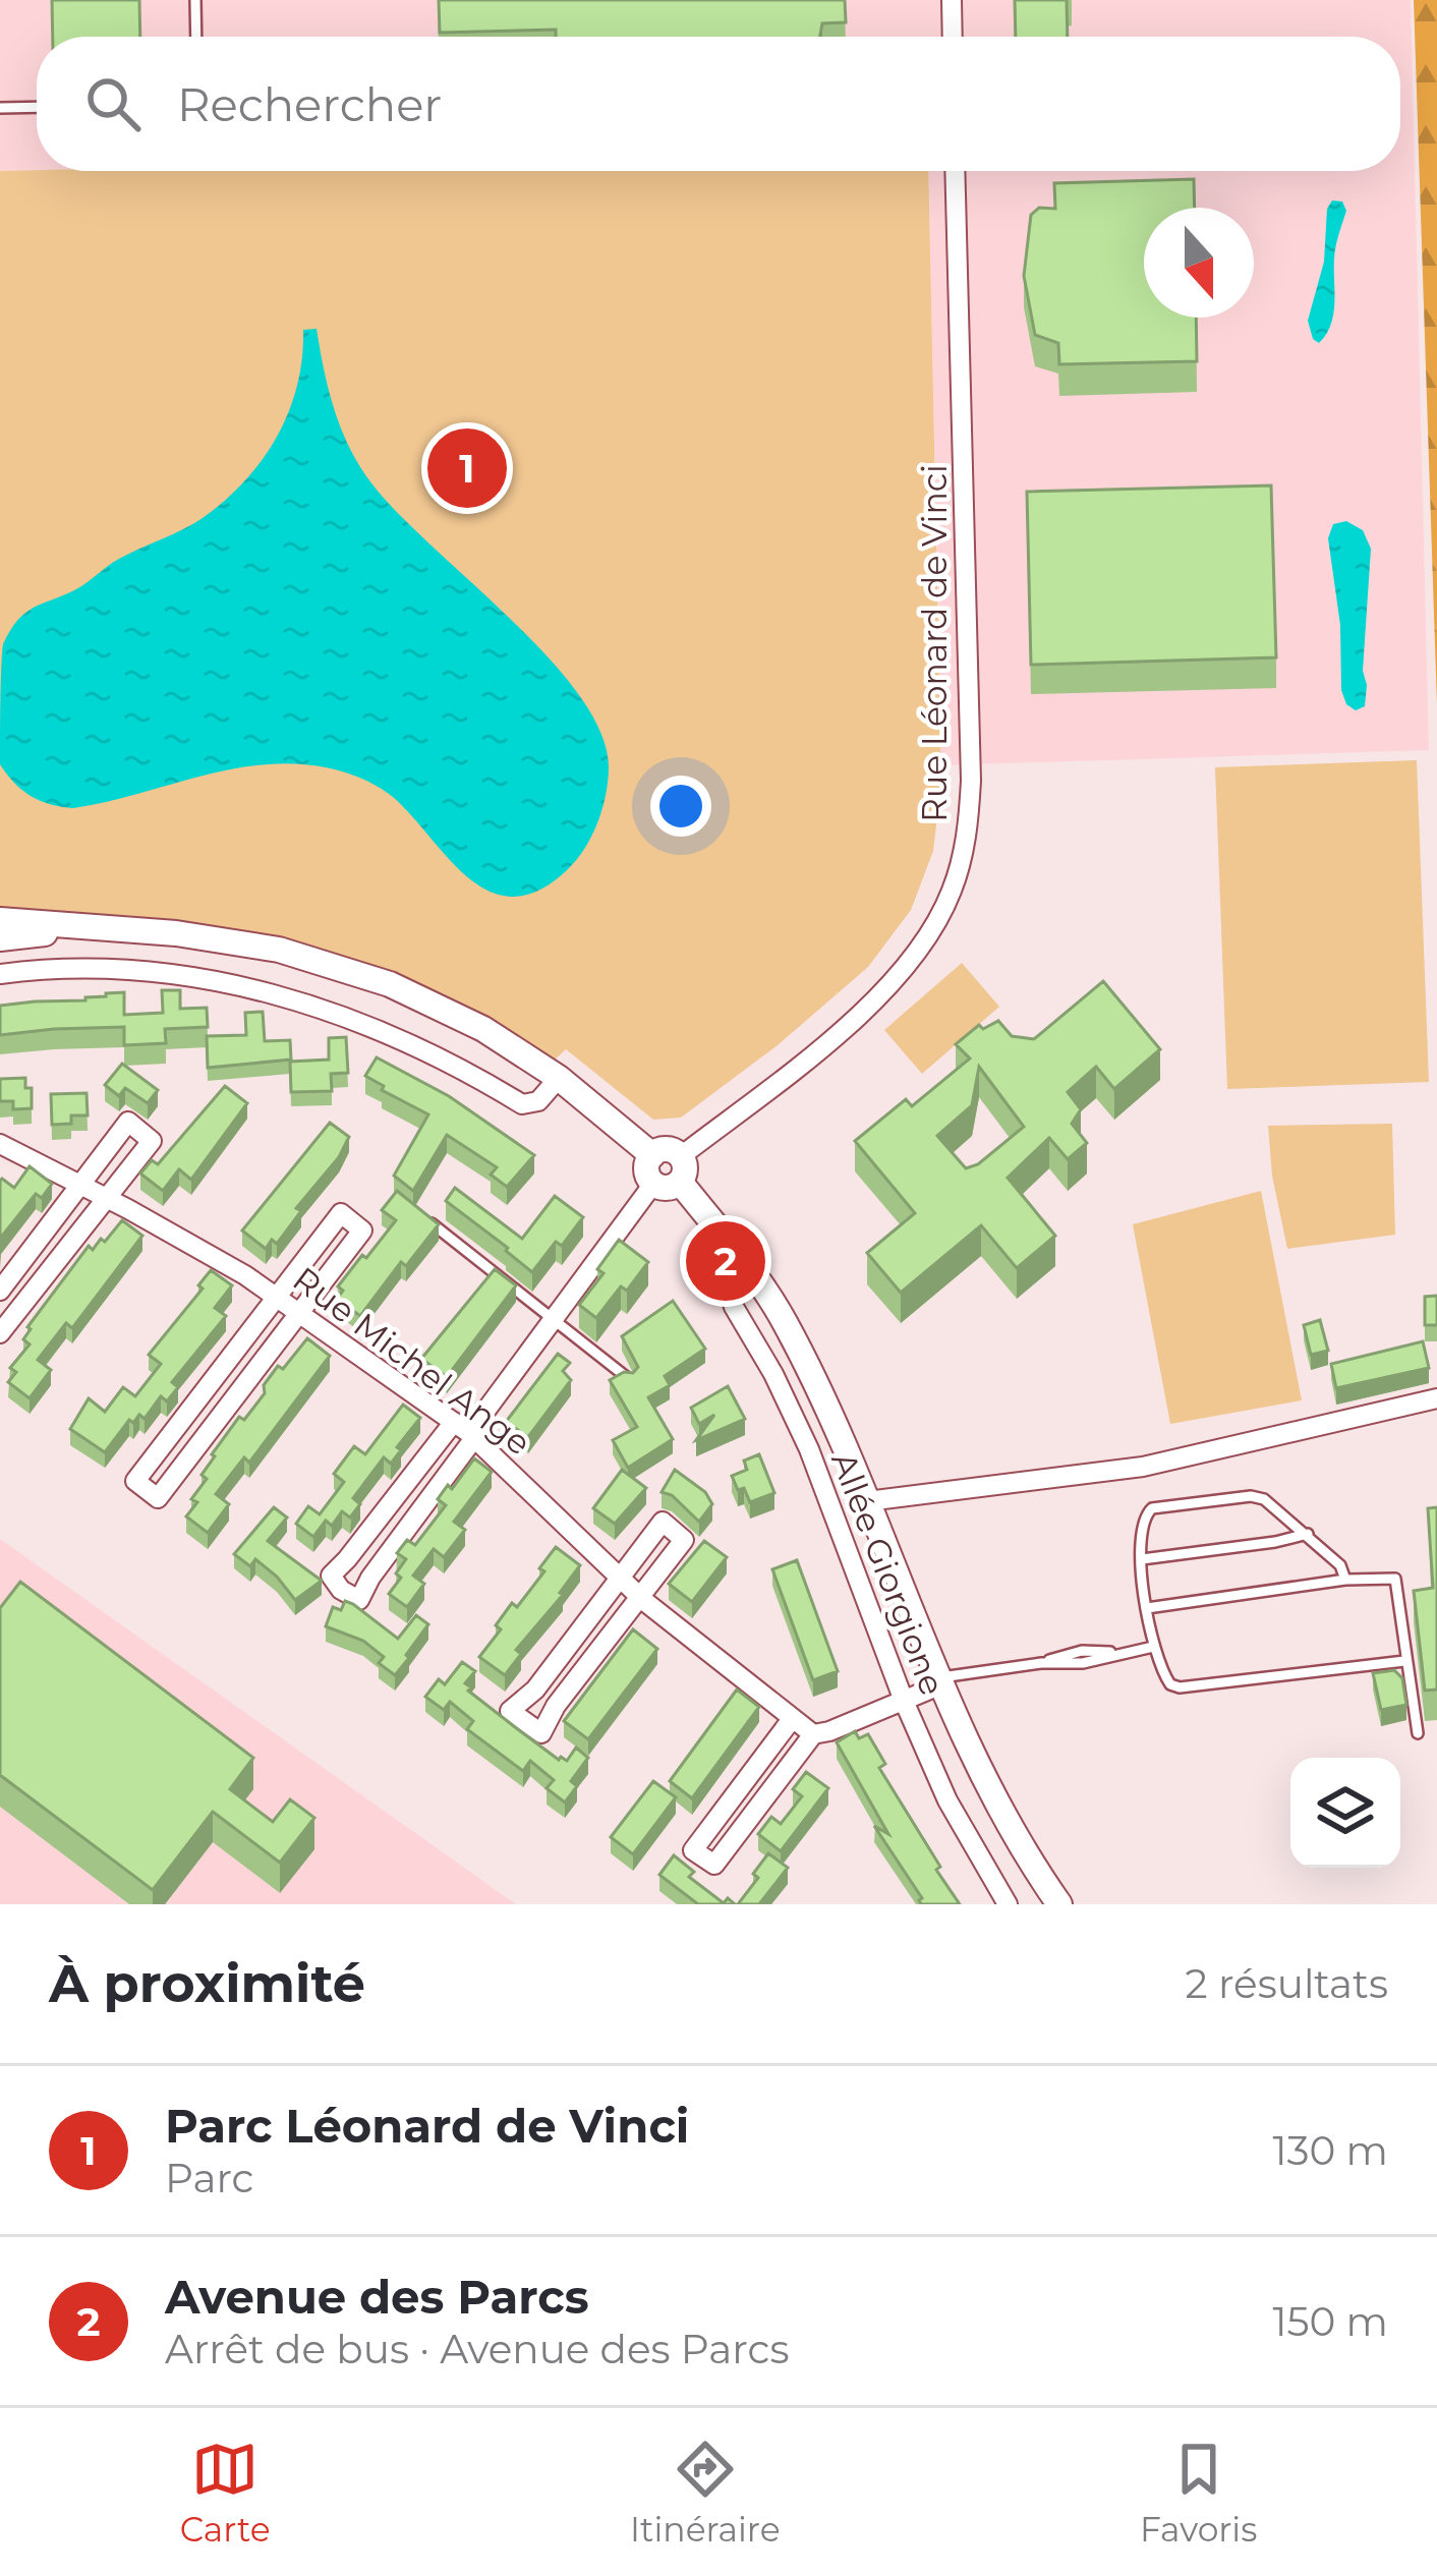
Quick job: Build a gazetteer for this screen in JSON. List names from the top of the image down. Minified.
{"streets":{"street":["Rue Léonard de Vinci","Rue Michel Ange","Allée Giorgione"]},"crossings":[["Rue Léonard de Vinci","Rue Michel Ange"]],"north":"bottom","page":{"search":"Rechercher","pins":["1","2"],"heading":["À proximité","2 résultats"],"list":[{"mark":"1","name":"Parc Léonard de Vinci","note":"Parc","value":"130 m"},{"mark":"2","name":"Avenue des Parcs","note":"Arrêt de bus · Avenue des Parcs","value":"150 m"}],"nav":["Carte","Itinéraire","Favoris"]}}
